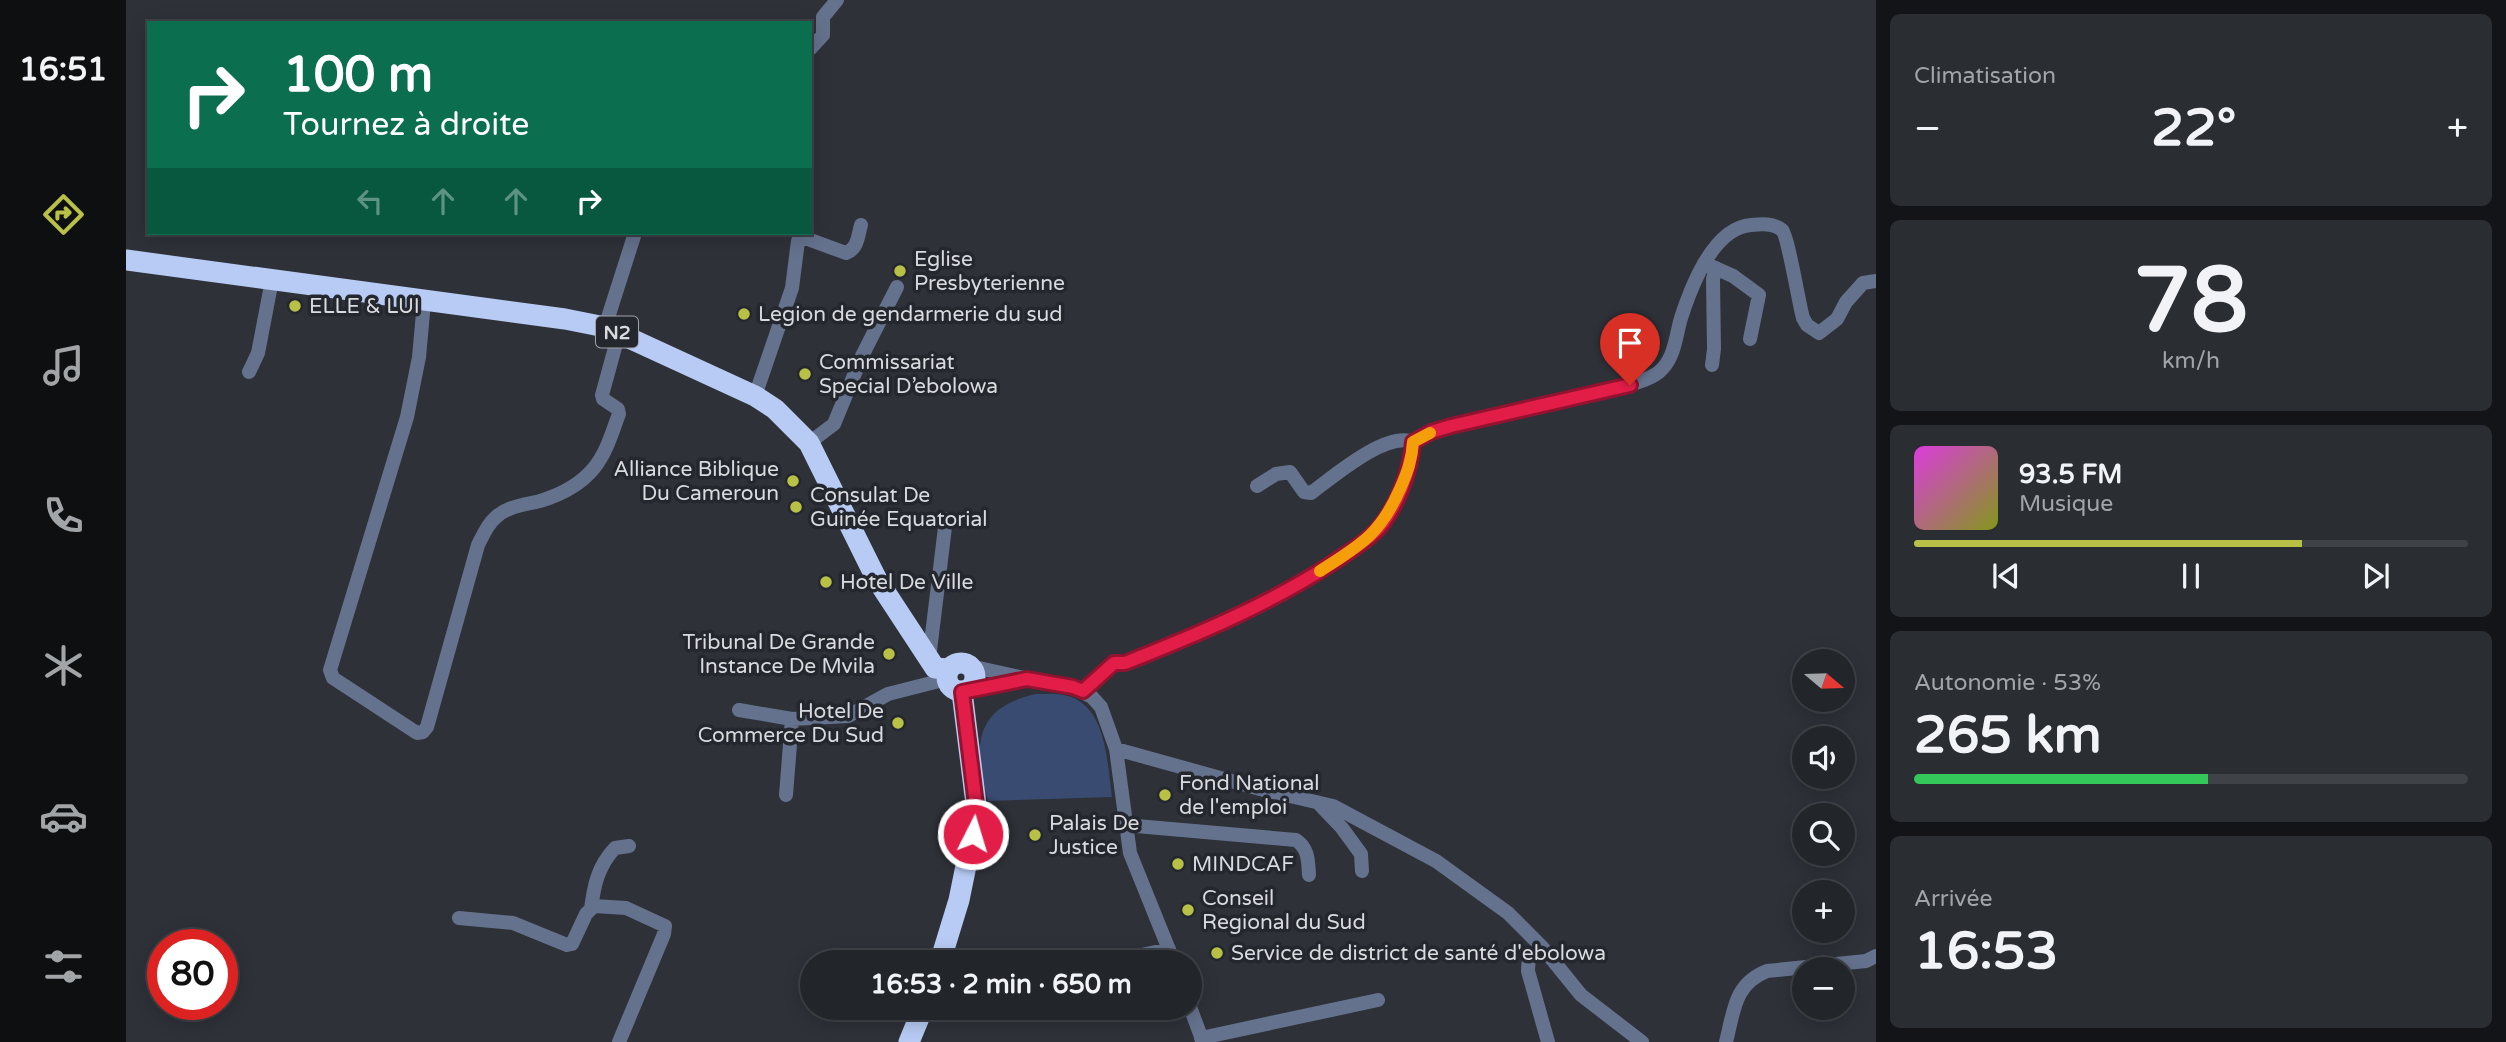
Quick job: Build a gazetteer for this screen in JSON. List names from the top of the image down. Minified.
{"streets":{"highway":["N2"]},"places":["Eglise Presbyterienne","ELLE & LUI","Legion de gendarmerie du sud","Commissariat Special D’ebolowa","Alliance Biblique Du Cameroun","Consulat De Guinée Equatorial","Hotel De Ville","Tribunal De Grande Instance De Mvila","Hotel De Commerce Du Sud","Fond National de l'emploi","Palais De Justice","MINDCAF","Conseil Regional du Sud","Service de district de santé d'ebolowa"],"north":"right","page":{"tabs":"16:51","tile":["Climatisation",["78","km/h"],["Autonomie · 53%","265 km"],["Arrivée","16:53"]],"turn":["100 m","Tournez à droite"],"heat":["−","22°","+"],"song":["93.5 FM","Musique"],"map_buttons":["+","−"],"limit":"80","trip":"16:53 · 2 min · 650 m"}}
